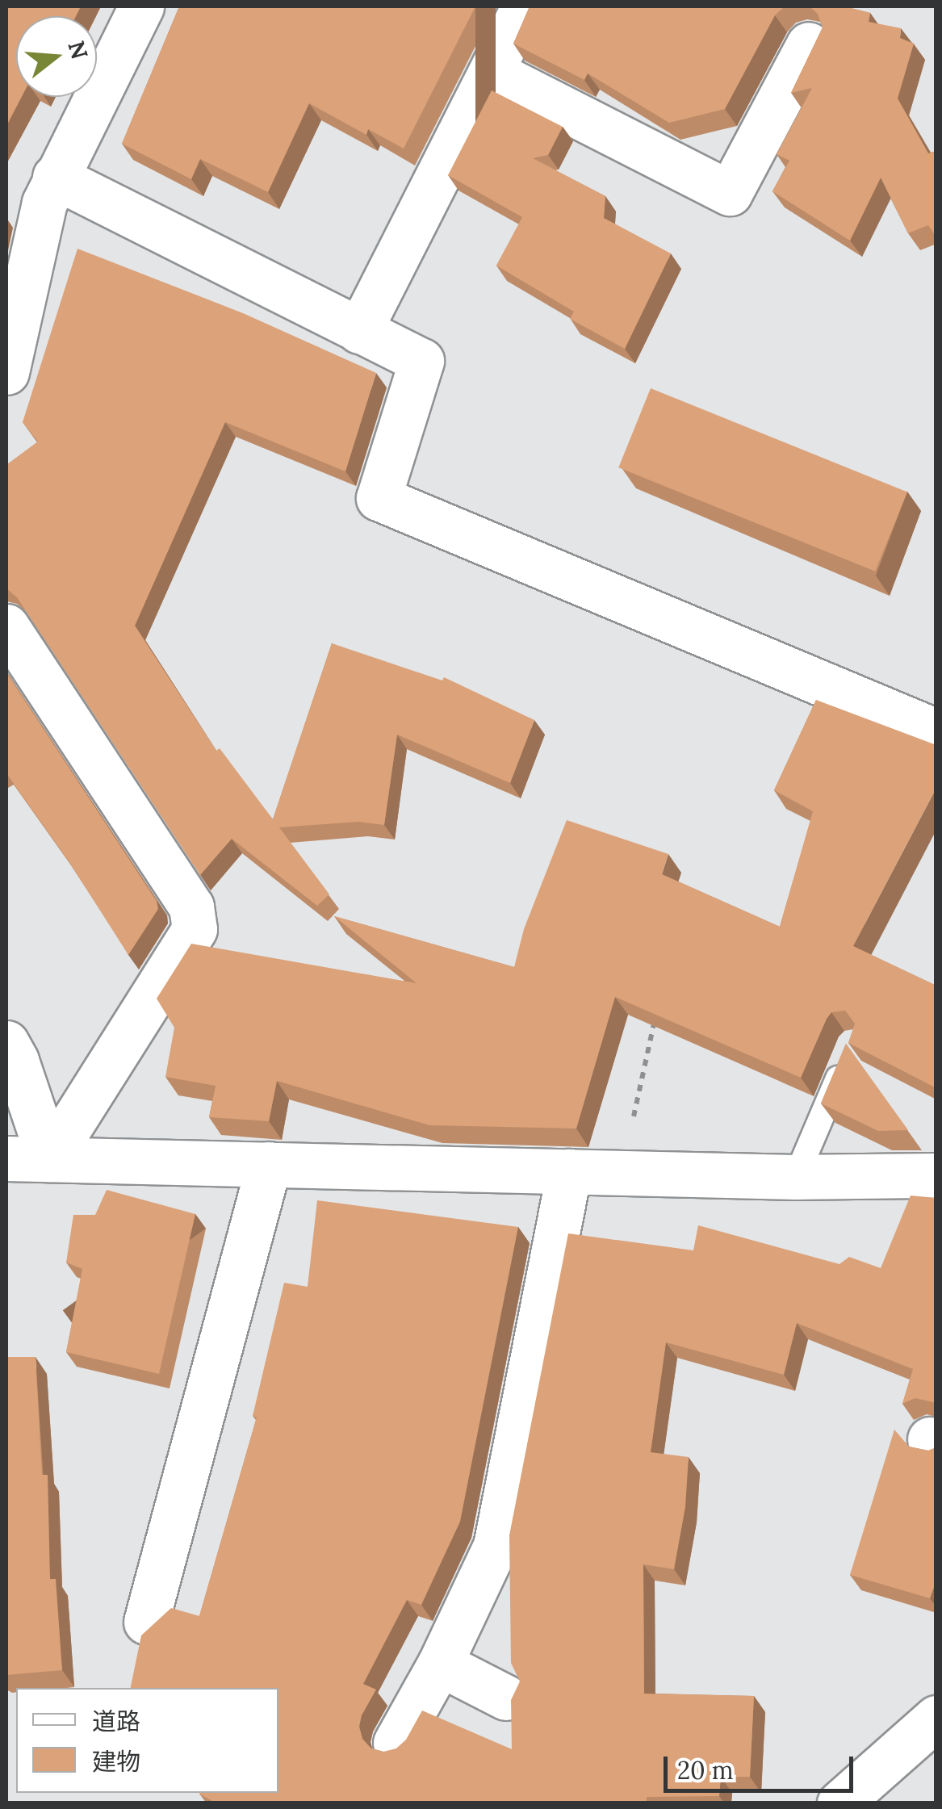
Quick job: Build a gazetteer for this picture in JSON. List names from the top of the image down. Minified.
{"legend":["道路","建物"],"scale_bar":"20 m","north":"right"}
